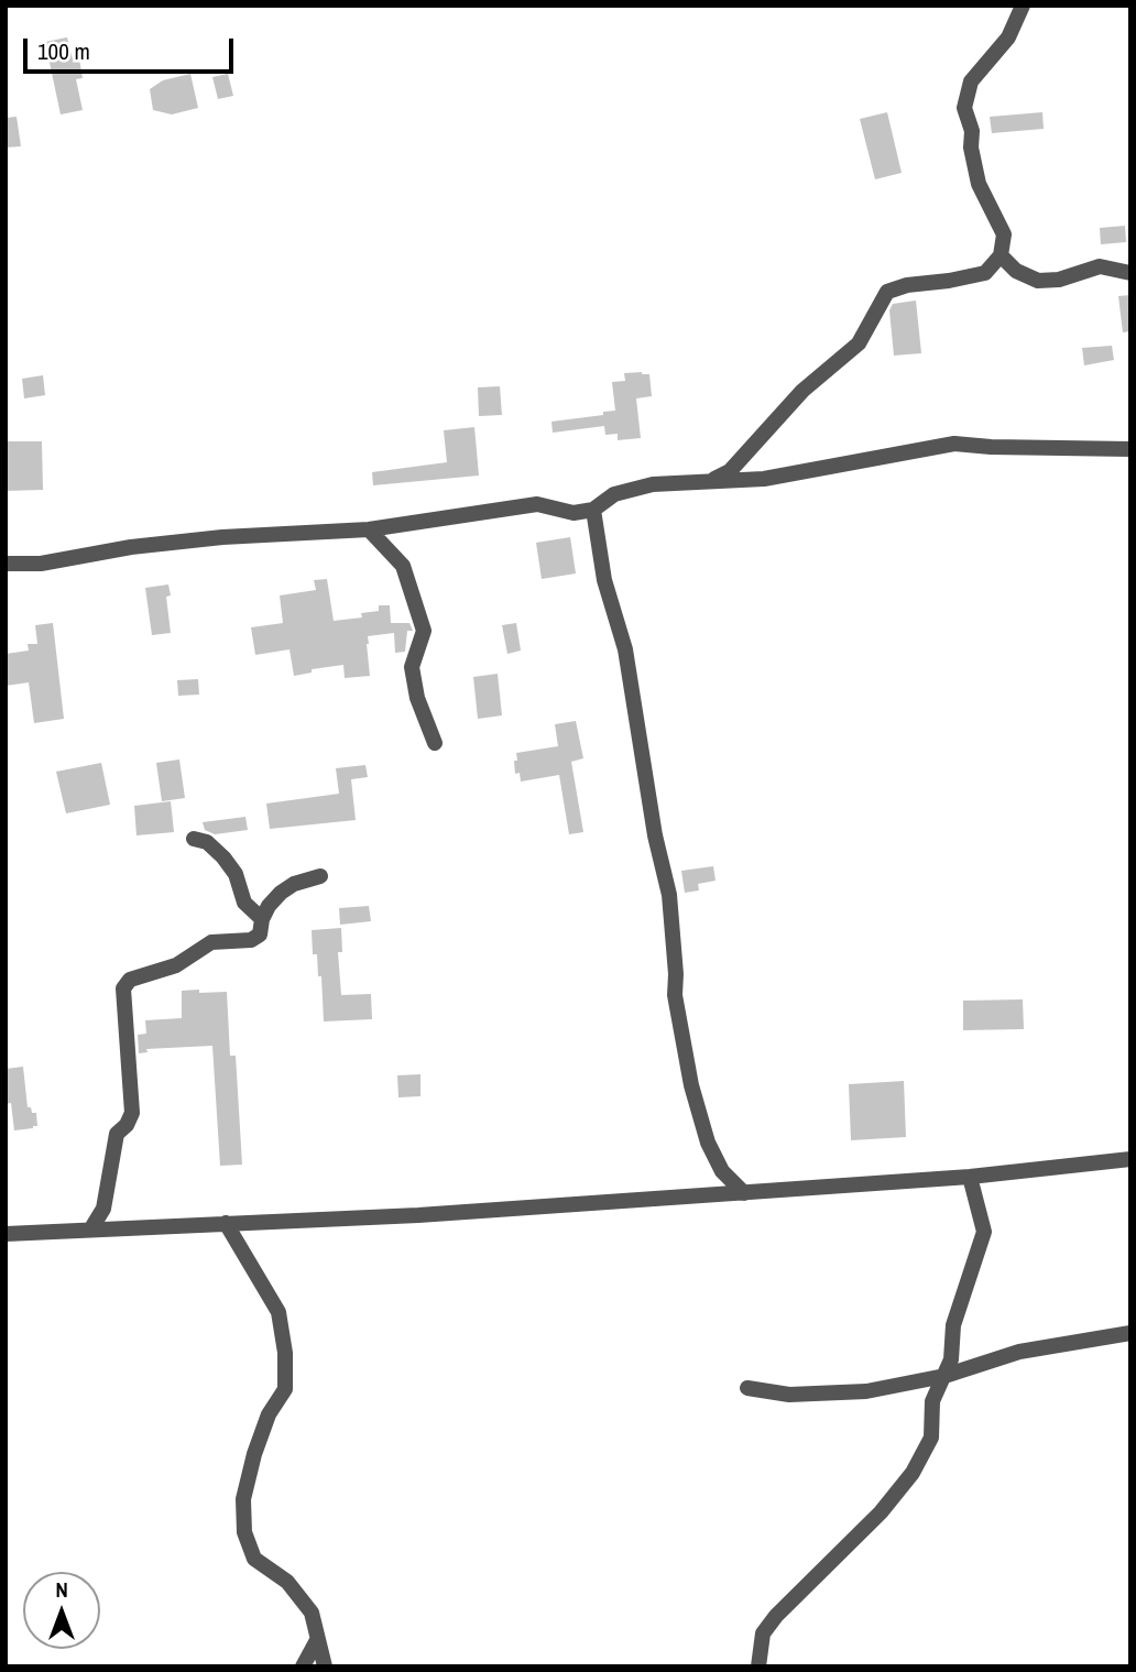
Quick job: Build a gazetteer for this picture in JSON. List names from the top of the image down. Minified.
{"scale_bar":"100 m","north":"top"}
